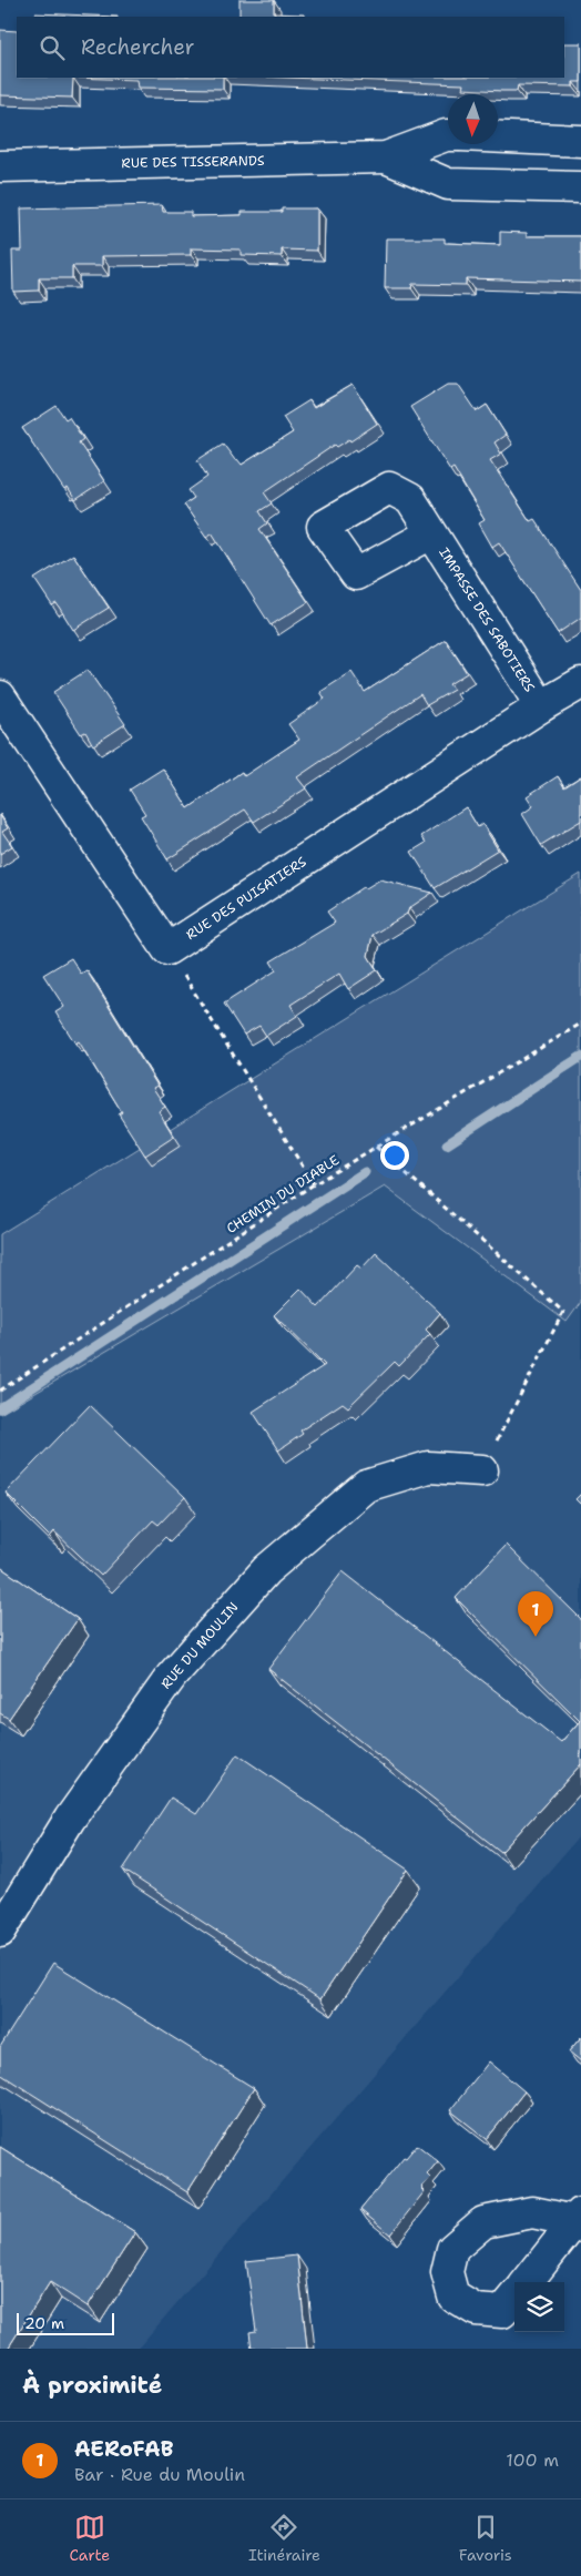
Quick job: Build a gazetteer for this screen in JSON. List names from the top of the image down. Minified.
{"streets":{"street":["RUE DES TISSERANDS","IMPASSE DES SABOTIERS","RUE DES PUISATIERS","RUE DU MOULIN"],"path":["CHEMIN DU DIABLE"]},"crossings":[["IMPASSE DES SABOTIERS","RUE DES PUISATIERS"]],"scale_bar":"20 m","north":"bottom","page":{"search":"Rechercher","pins":"1","scale":"20 m","heading":"À proximité","list":[{"mark":"1","name":"AERoFAB","note":"Bar · Rue du Moulin","value":"100 m"}],"nav":["Carte","Itinéraire","Favoris"]}}
